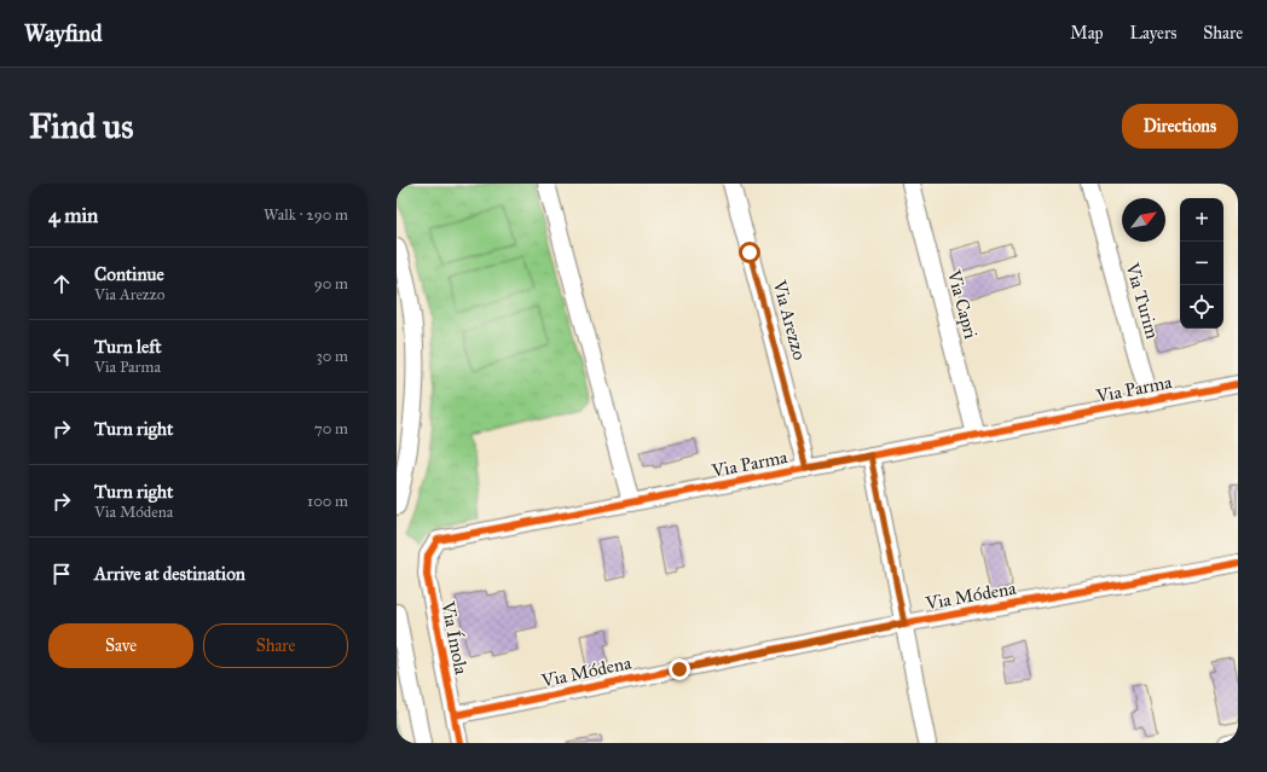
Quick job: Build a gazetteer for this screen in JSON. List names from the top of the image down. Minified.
{"streets":{"street":["Via Turim","Via Capri","Via Arezzo","Via Parma","Via Módena","Via Ímola"]},"crossings":[["Via Turim","Via Parma"],["Via Capri","Via Parma"],["Via Arezzo","Via Parma"],["Via Parma","Via Ímola"],["Via Módena","Via Ímola"]],"north":"top right","page":{"header":"Wayfind","nav":["Map","Layers","Share"],"buttons":["Directions",["Save","Share"]],"title":"Find us","heading":["4 min","Walk · 290 m"],"map_buttons":["+","−"],"list":[["Continue","Via Arezzo","90 m"],["Turn left","Via Parma","30 m"],["Turn right","70 m"],["Turn right","Via Módena","100 m"],"Arrive at destination"]}}
